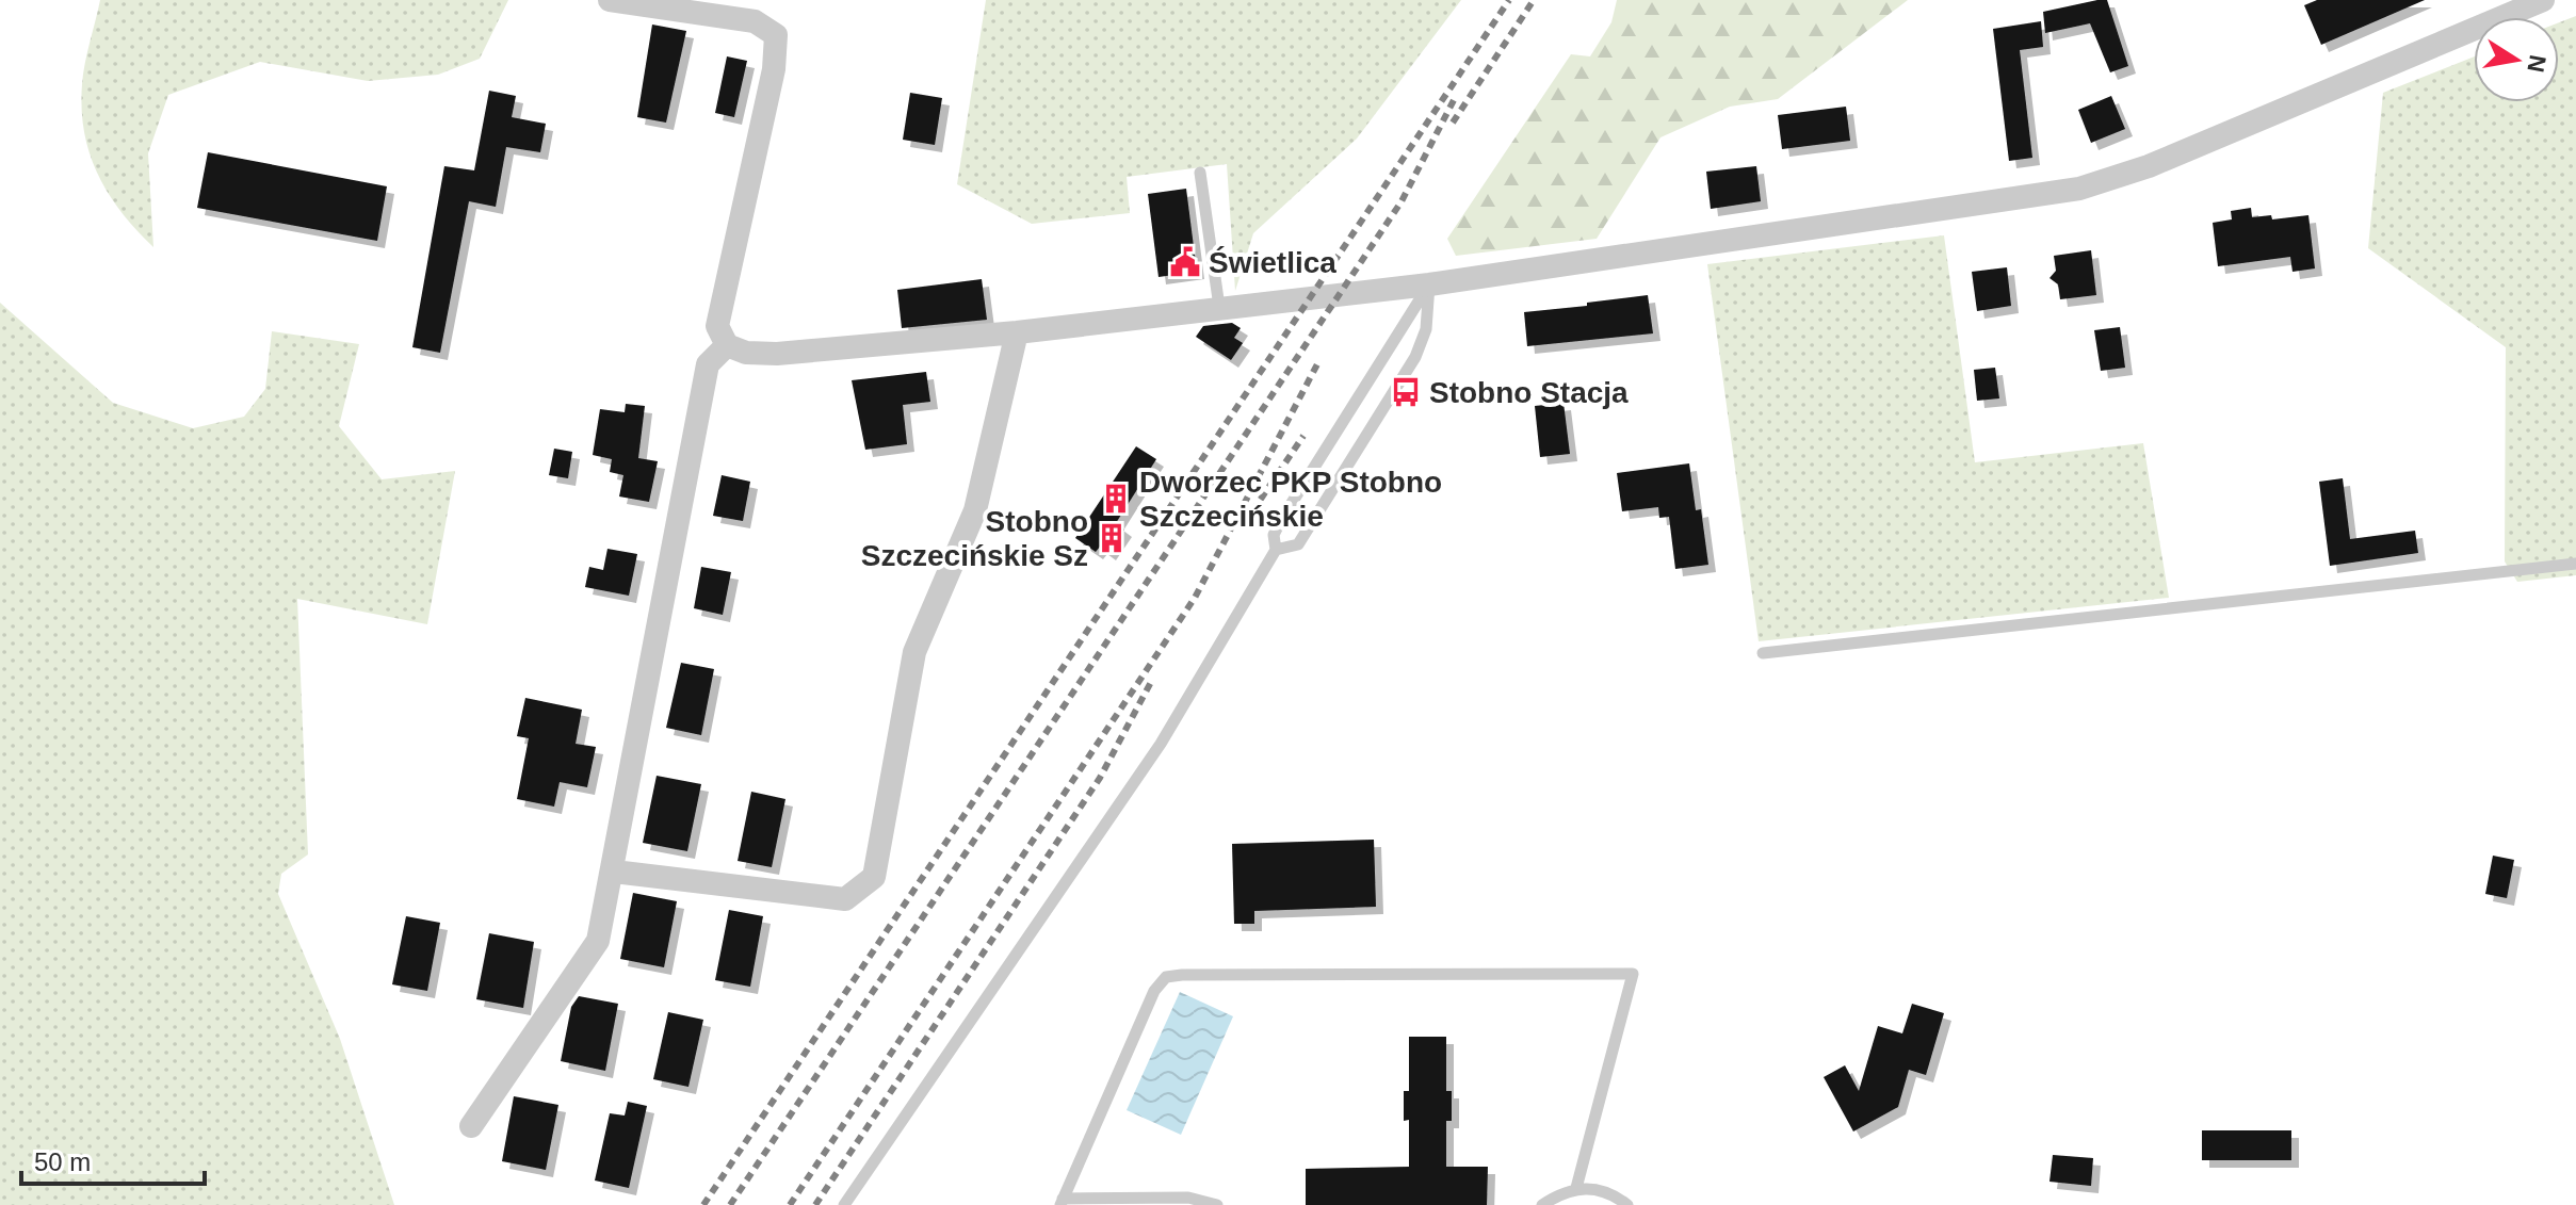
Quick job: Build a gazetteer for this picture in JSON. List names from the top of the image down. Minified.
{"places":{"public building":["Świetlica"],"bus stop":["Stobno Stacja"],"building":["Dworzec PKP Stobno Szczecińskie","Stobno Szczecińskie Sz"]},"scale_bar":"50 m","north":"right"}
